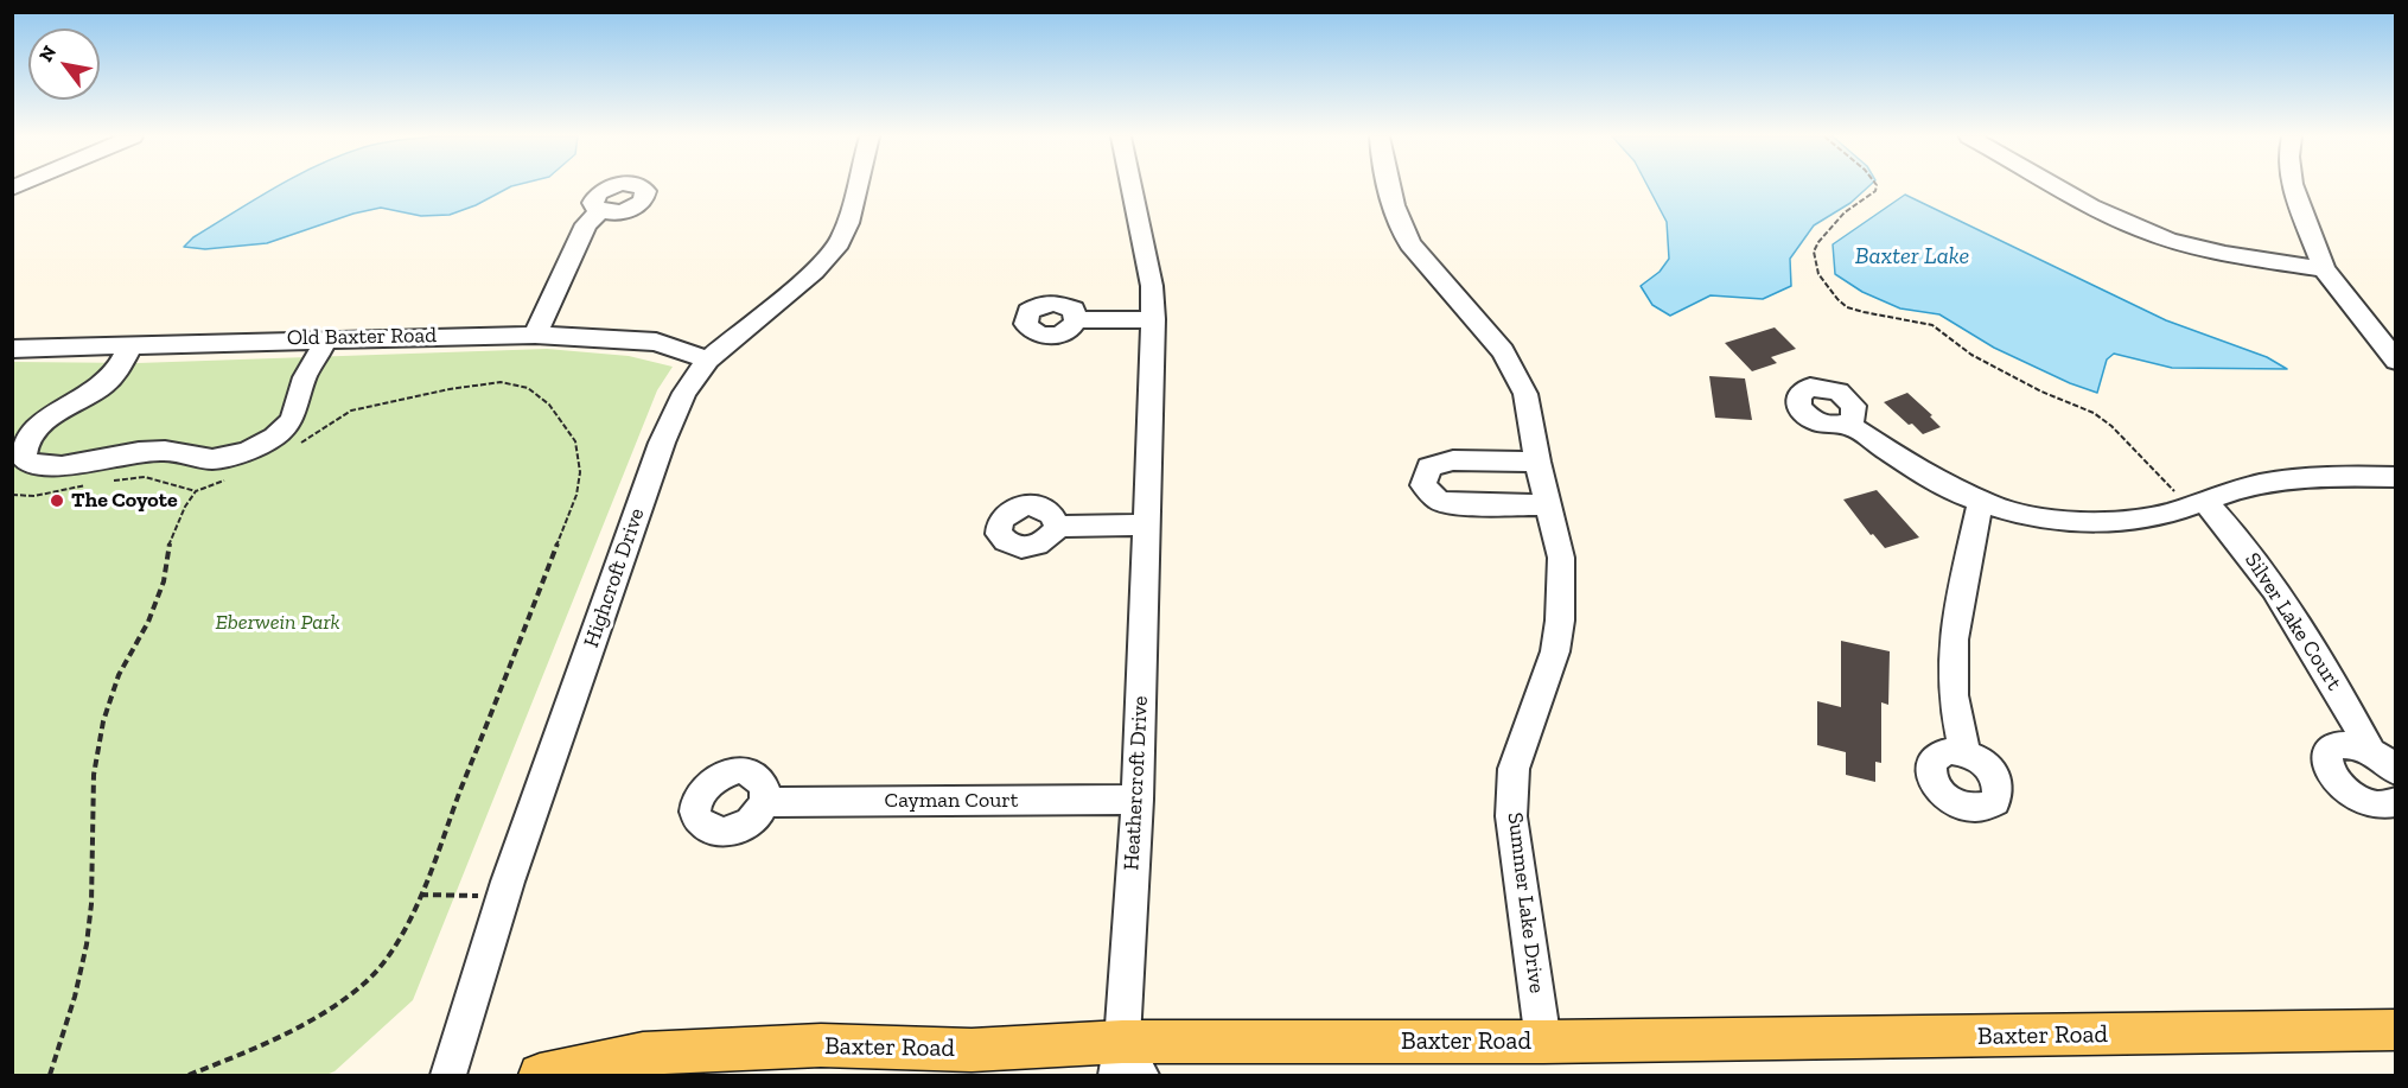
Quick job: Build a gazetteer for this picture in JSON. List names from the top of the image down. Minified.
{"streets":{"main road":["Baxter Road"],"street":["Old Baxter Road","Highcroft Drive","Silver Lake Court","Heathercroft Drive","Cayman Court","Summer Lake Drive"]},"crossings":[["Old Baxter Road","Highcroft Drive"],["Heathercroft Drive","Cayman Court"],["Heathercroft Drive","Baxter Road"],["Summer Lake Drive","Baxter Road"]],"water":["Baxter Lake"],"parks":["Eberwein Park"],"places":["The Coyote"],"north":"top left"}
